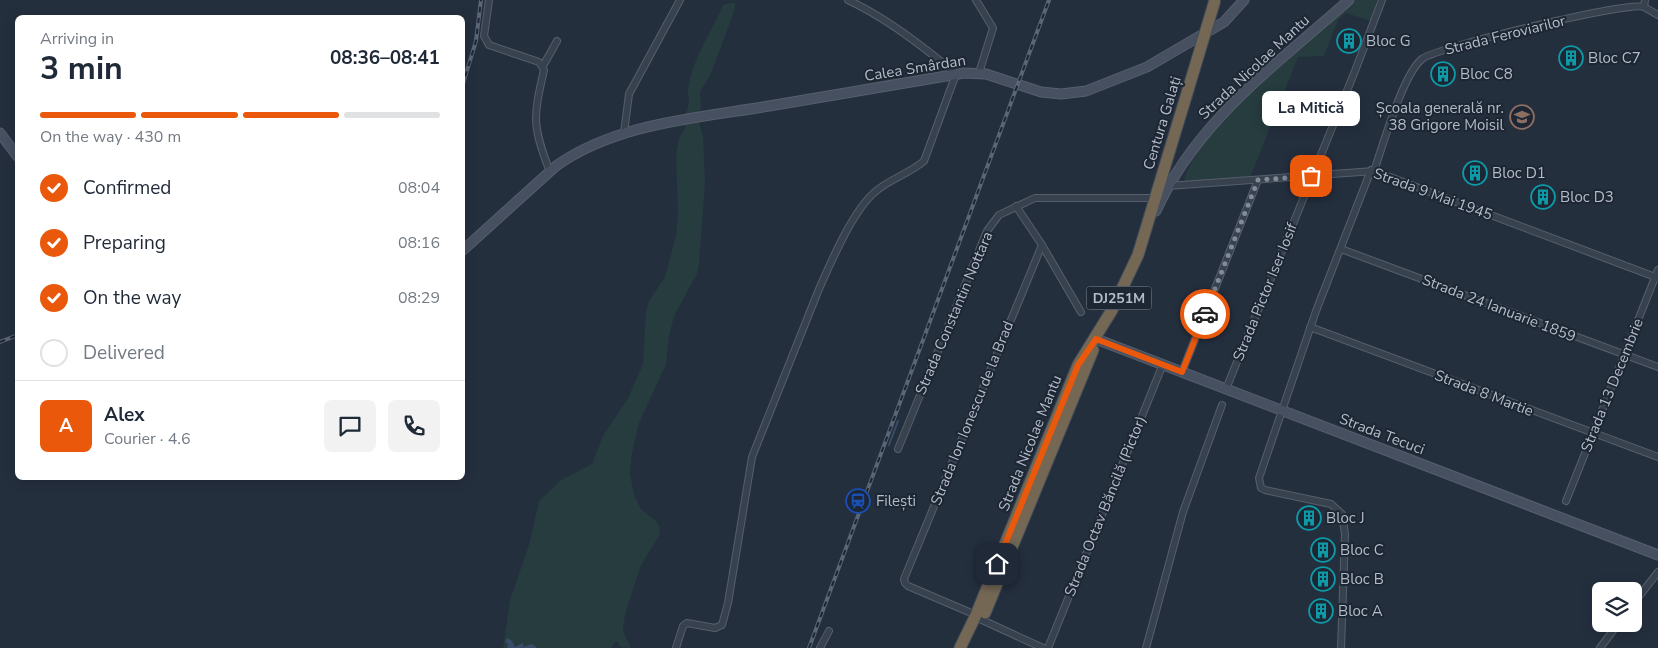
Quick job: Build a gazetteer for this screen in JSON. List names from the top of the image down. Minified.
{"streets":{"highway":["Centura Galați","DJ251M"],"main road":["Strada Nicolae Mantu","Calea Smârdan","Strada Tecuci"],"street":["Strada Feroviarilor","Strada 9 Mai 1945","Strada Pictor Iser Iosif","Strada 24 Ianuarie 1859","Strada Constantin Nottara","Strada 13 Decembrie","Strada 8 Martie","Strada Ion Ionescu de la Brad","Strada Octav Băncilă (Pictor)"]},"crossings":[["Strada Feroviarilor","Strada 9 Mai 1945"],["Strada Feroviarilor","Strada 24 Ianuarie 1859"],["Strada Feroviarilor","Strada 8 Martie"],["Strada Feroviarilor","Strada Tecuci"],["Strada Nicolae Mantu","Strada 9 Mai 1945"],["Strada Nicolae Mantu","DJ251M"],["Centura Galați","DJ251M"],["Centura Galați","Strada Constantin Nottara"],["Strada 9 Mai 1945","Strada Pictor Iser Iosif"],["Strada 9 Mai 1945","DJ251M"],["Strada 9 Mai 1945","Strada 13 Decembrie"],["Strada Pictor Iser Iosif","Strada Tecuci"],["DJ251M","Strada Ion Ionescu de la Brad"],["DJ251M","Strada Tecuci"],["Strada 24 Ianuarie 1859","Strada 13 Decembrie"],["Strada 13 Decembrie","Strada 8 Martie"],["Strada Tecuci","Strada Octav Băncilă (Pictor)"]],"places":{"building":["Bloc G","Bloc C7","Bloc C8","Bloc D1","Bloc D3","Bloc J","Bloc C","Bloc B","Bloc A"],"school or university":["Școala generală nr. 38 Grigore Moisil"],"other":["La Mitică"],"station":["Filești"]},"page":{"heading":["3 min","Arriving in","08:36–08:41"],"panel":["Alex","Courier · 4.6"],"bubble":"La Mitică","bar":"On the way · 430 m","list":[["Confirmed","08:04"],["Preparing","08:16"],["On the way","08:29"],"Delivered"],"round":"A"}}
